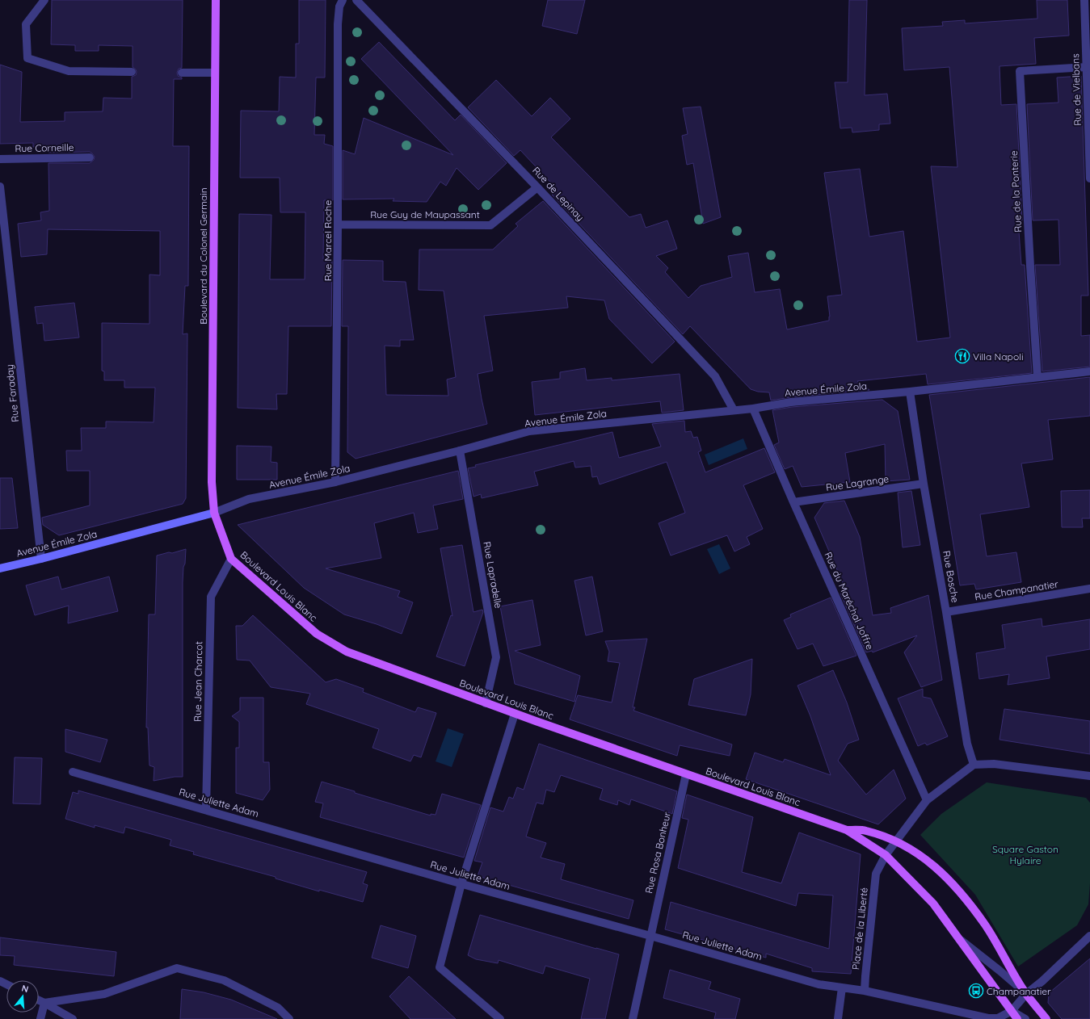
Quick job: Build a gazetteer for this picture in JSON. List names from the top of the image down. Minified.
{"streets":{"main road":["Boulevard du Colonel Germain","Avenue Émile Zola","Boulevard Louis Blanc"],"street":["Rue de Vielbans","Rue Corneille","Rue de la Ponterie","Rue de Lepinay","Rue Guy de Maupassant","Rue Marcel Roche","Rue Faraday","Rue Lagrange","Rue Lapradelle","Rue Bosche","Rue Champanatier","Rue du Maréchal Joffre","Rue Jean Charcot","Rue Juliette Adam","Rue Rosa Bonheur","Place de la Liberté"]},"crossings":[["Rue de Vielbans","Rue de la Ponterie"],["Rue de la Ponterie","Avenue Émile Zola"],["Rue de Lepinay","Rue Guy de Maupassant"],["Rue de Lepinay","Avenue Émile Zola"],["Rue Guy de Maupassant","Rue Marcel Roche"],["Rue Marcel Roche","Avenue Émile Zola"],["Boulevard du Colonel Germain","Avenue Émile Zola"],["Boulevard du Colonel Germain","Boulevard Louis Blanc"],["Avenue Émile Zola","Rue Faraday"],["Avenue Émile Zola","Rue Lapradelle"],["Avenue Émile Zola","Rue Bosche"],["Avenue Émile Zola","Boulevard Louis Blanc"],["Avenue Émile Zola","Rue du Maréchal Joffre"],["Rue Lagrange","Rue Bosche"],["Rue Lagrange","Rue du Maréchal Joffre"],["Rue Lapradelle","Boulevard Louis Blanc"],["Rue Bosche","Rue Champanatier"],["Rue Bosche","Place de la Liberté"],["Boulevard Louis Blanc","Rue Jean Charcot"],["Boulevard Louis Blanc","Rue Rosa Bonheur"],["Boulevard Louis Blanc","Place de la Liberté"],["Rue du Maréchal Joffre","Place de la Liberté"],["Rue Jean Charcot","Rue Juliette Adam"],["Rue Juliette Adam","Rue Rosa Bonheur"],["Rue Juliette Adam","Place de la Liberté"]],"parks":["Square Gaston Hylaire"],"places":{"restaurant":["Villa Napoli"],"bus stop":["Champanatier"]},"north":"top"}
